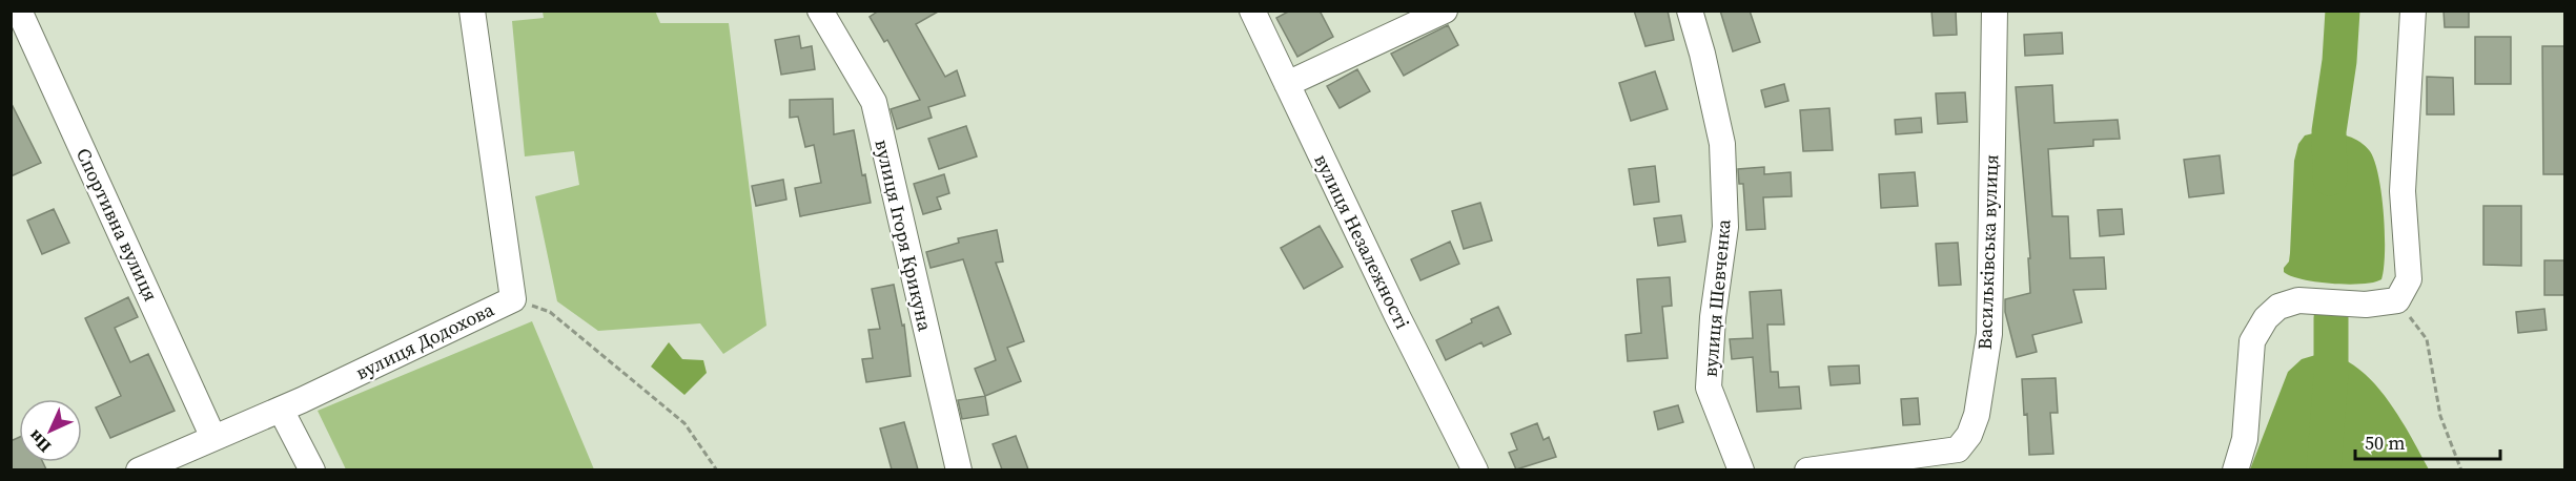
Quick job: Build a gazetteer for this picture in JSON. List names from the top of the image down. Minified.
{"streets":{"street":["Спортивна вулиця","вулиця Ігоря Крикуна","вулиця Незалежності","Васильківська вулиця","вулиця Шевченка","вулиця Додохова"]},"crossings":[["Спортивна вулиця","вулиця Додохова"]],"scale_bar":"50 m","north":"bottom left"}
